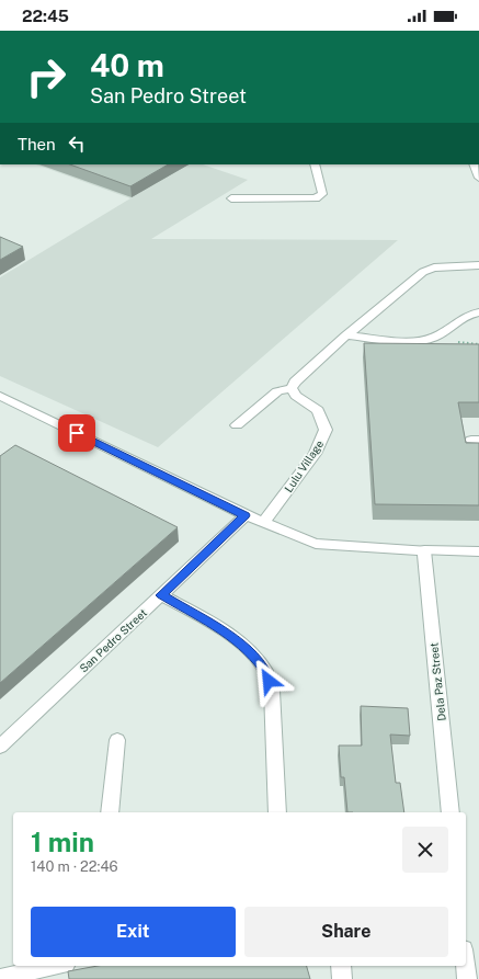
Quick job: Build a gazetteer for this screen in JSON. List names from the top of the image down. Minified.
{"streets":{"street":["Lulu Village","San Pedro Street","Dela Paz Street"]},"page":{"status":"22:45","turn":["40 m","San Pedro Street"],"then":"Then","heading":["1 min","140 m · 22:46"],"buttons":["Exit","Share"]}}
